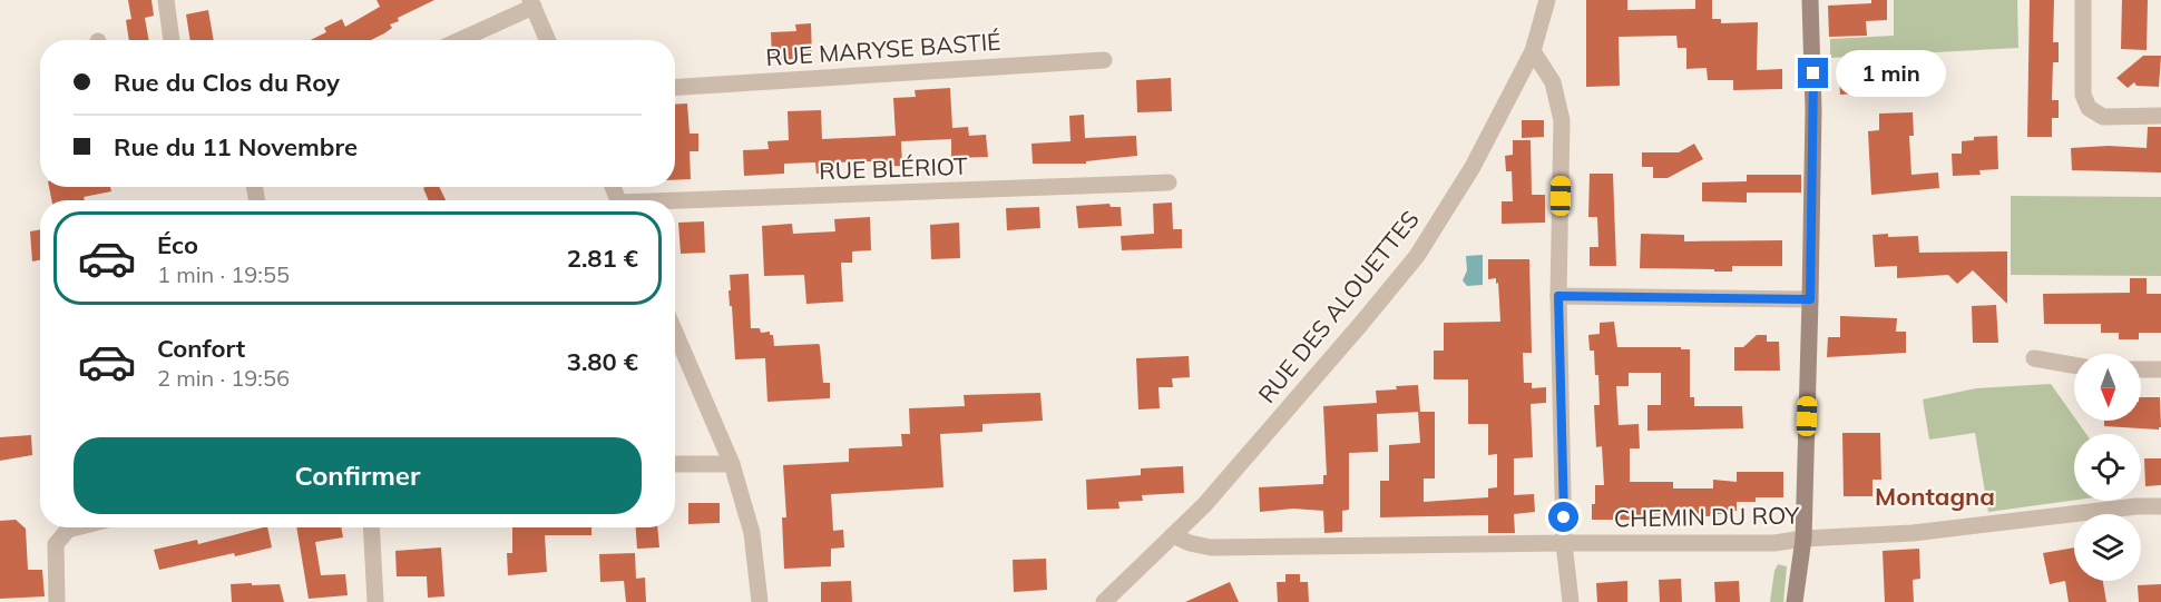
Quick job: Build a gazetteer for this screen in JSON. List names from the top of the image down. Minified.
{"streets":{"street":["RUE MARYSE BASTIÉ","RUE BLÉRIOT","RUE DES ALOUETTES","CHEMIN DU ROY"]},"crossings":[["RUE DES ALOUETTES","CHEMIN DU ROY"]],"districts":["Montagna"],"north":"bottom","page":{"banner":["Rue du Clos du Roy","Rue du 11 Novembre"],"bubble":"1 min","list":[{"name":"Éco","note":"1 min · 19:55","value":"2.81 €"},{"name":"Confort","note":"2 min · 19:56","value":"3.80 €"}],"buttons":"Confirmer"}}
